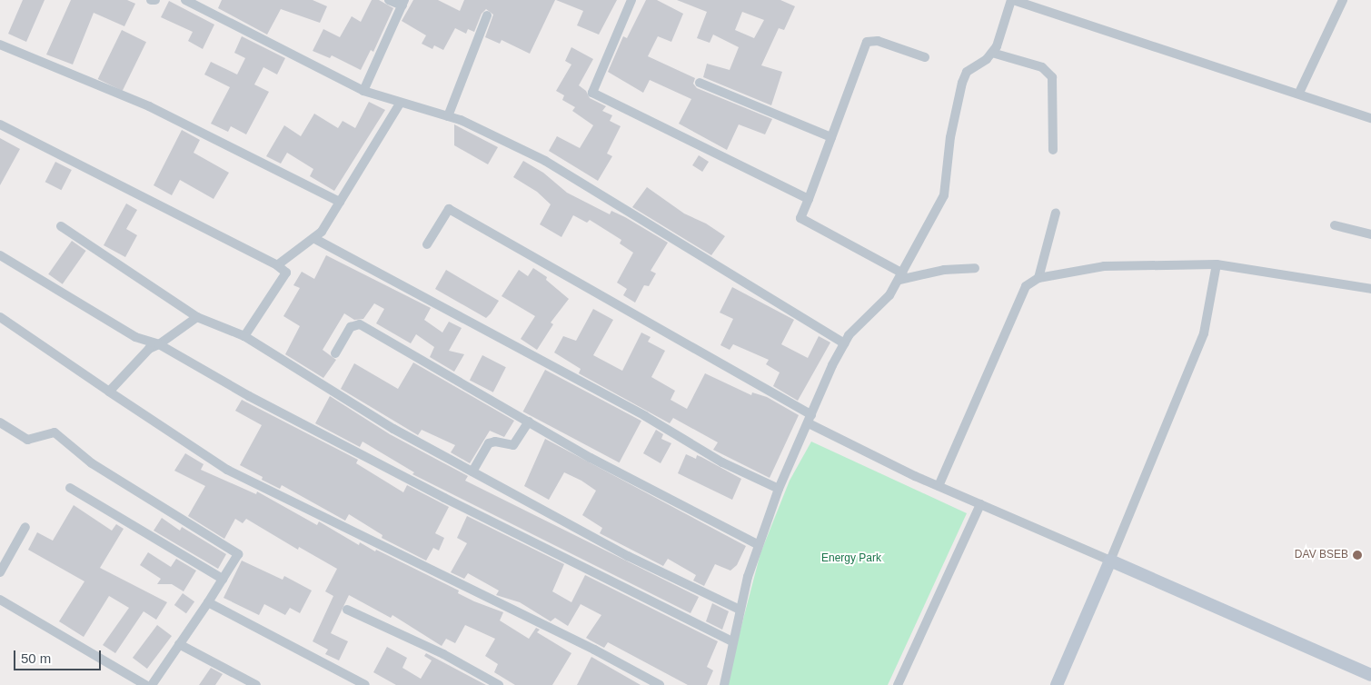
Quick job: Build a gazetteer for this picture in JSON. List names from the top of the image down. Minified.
{"parks":["Energy Park"],"places":["DAV BSEB"],"scale_bar":"50 m"}
